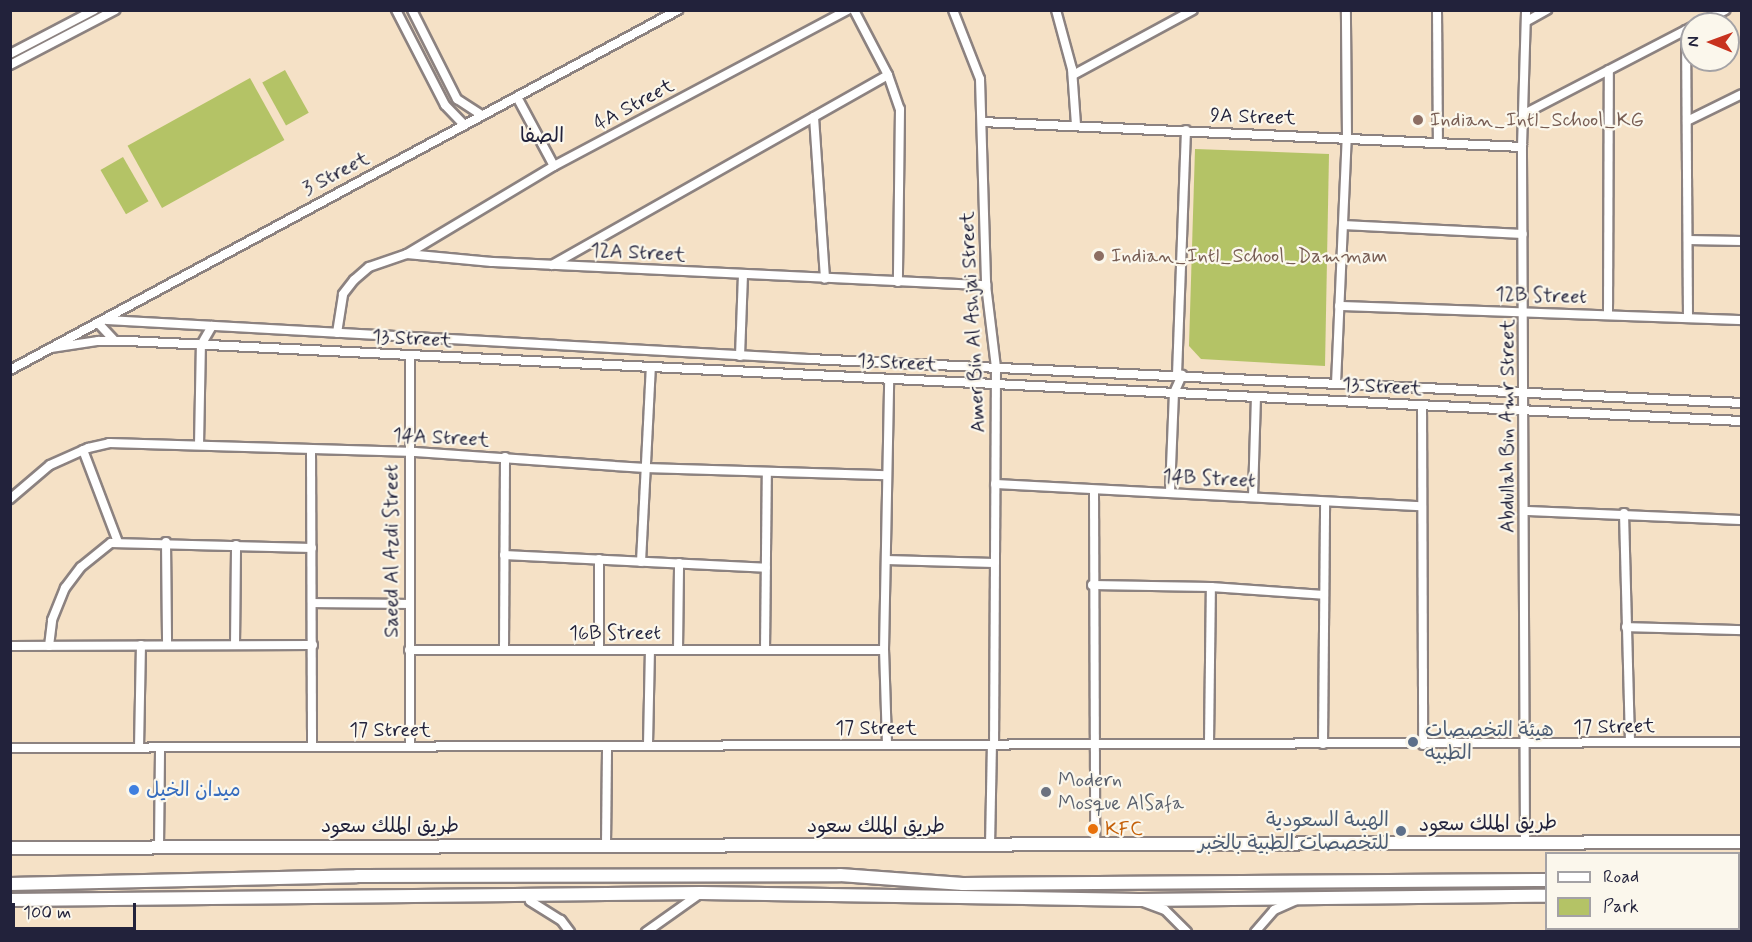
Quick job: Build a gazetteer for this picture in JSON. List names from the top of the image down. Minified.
{"streets":{"main road":["طريق الملك سعود"],"street":["4A Street","9A Street","3 Street","12A Street","12B Street","Amer Bin Al Ashjai Street","13 Street","Abdullah Bin Amr Street","14A Street","14B Street","Saeed Al Azdi Street","16B Street","17 Street"]},"crossings":[["4A Street","12A Street"],["9A Street","Amer Bin Al Ashjai Street"],["9A Street","Abdullah Bin Amr Street"],["3 Street","13 Street"],["12A Street","Amer Bin Al Ashjai Street"],["12A Street","13 Street"],["12B Street","Abdullah Bin Amr Street"],["Amer Bin Al Ashjai Street","13 Street"],["Amer Bin Al Ashjai Street","14B Street"],["Amer Bin Al Ashjai Street","17 Street"],["Amer Bin Al Ashjai Street","طريق الملك سعود"],["13 Street","Abdullah Bin Amr Street"],["13 Street","Saeed Al Azdi Street"],["Abdullah Bin Amr Street","17 Street"],["Abdullah Bin Amr Street","طريق الملك سعود"],["14A Street","Saeed Al Azdi Street"],["Saeed Al Azdi Street","16B Street"],["Saeed Al Azdi Street","17 Street"]],"districts":["الصفا"],"places":["Indian_Intl_School_KG","Indian_Intl_School_Dammam","هيئة التخصصات الطبيه","ميدان الخيل","Modern Mosque AlSafa","KFC","الهيىة السعودية للتخصصات الطبية بالخبر"],"legend":["Road","Park"],"scale_bar":"100 m","north":"left"}
